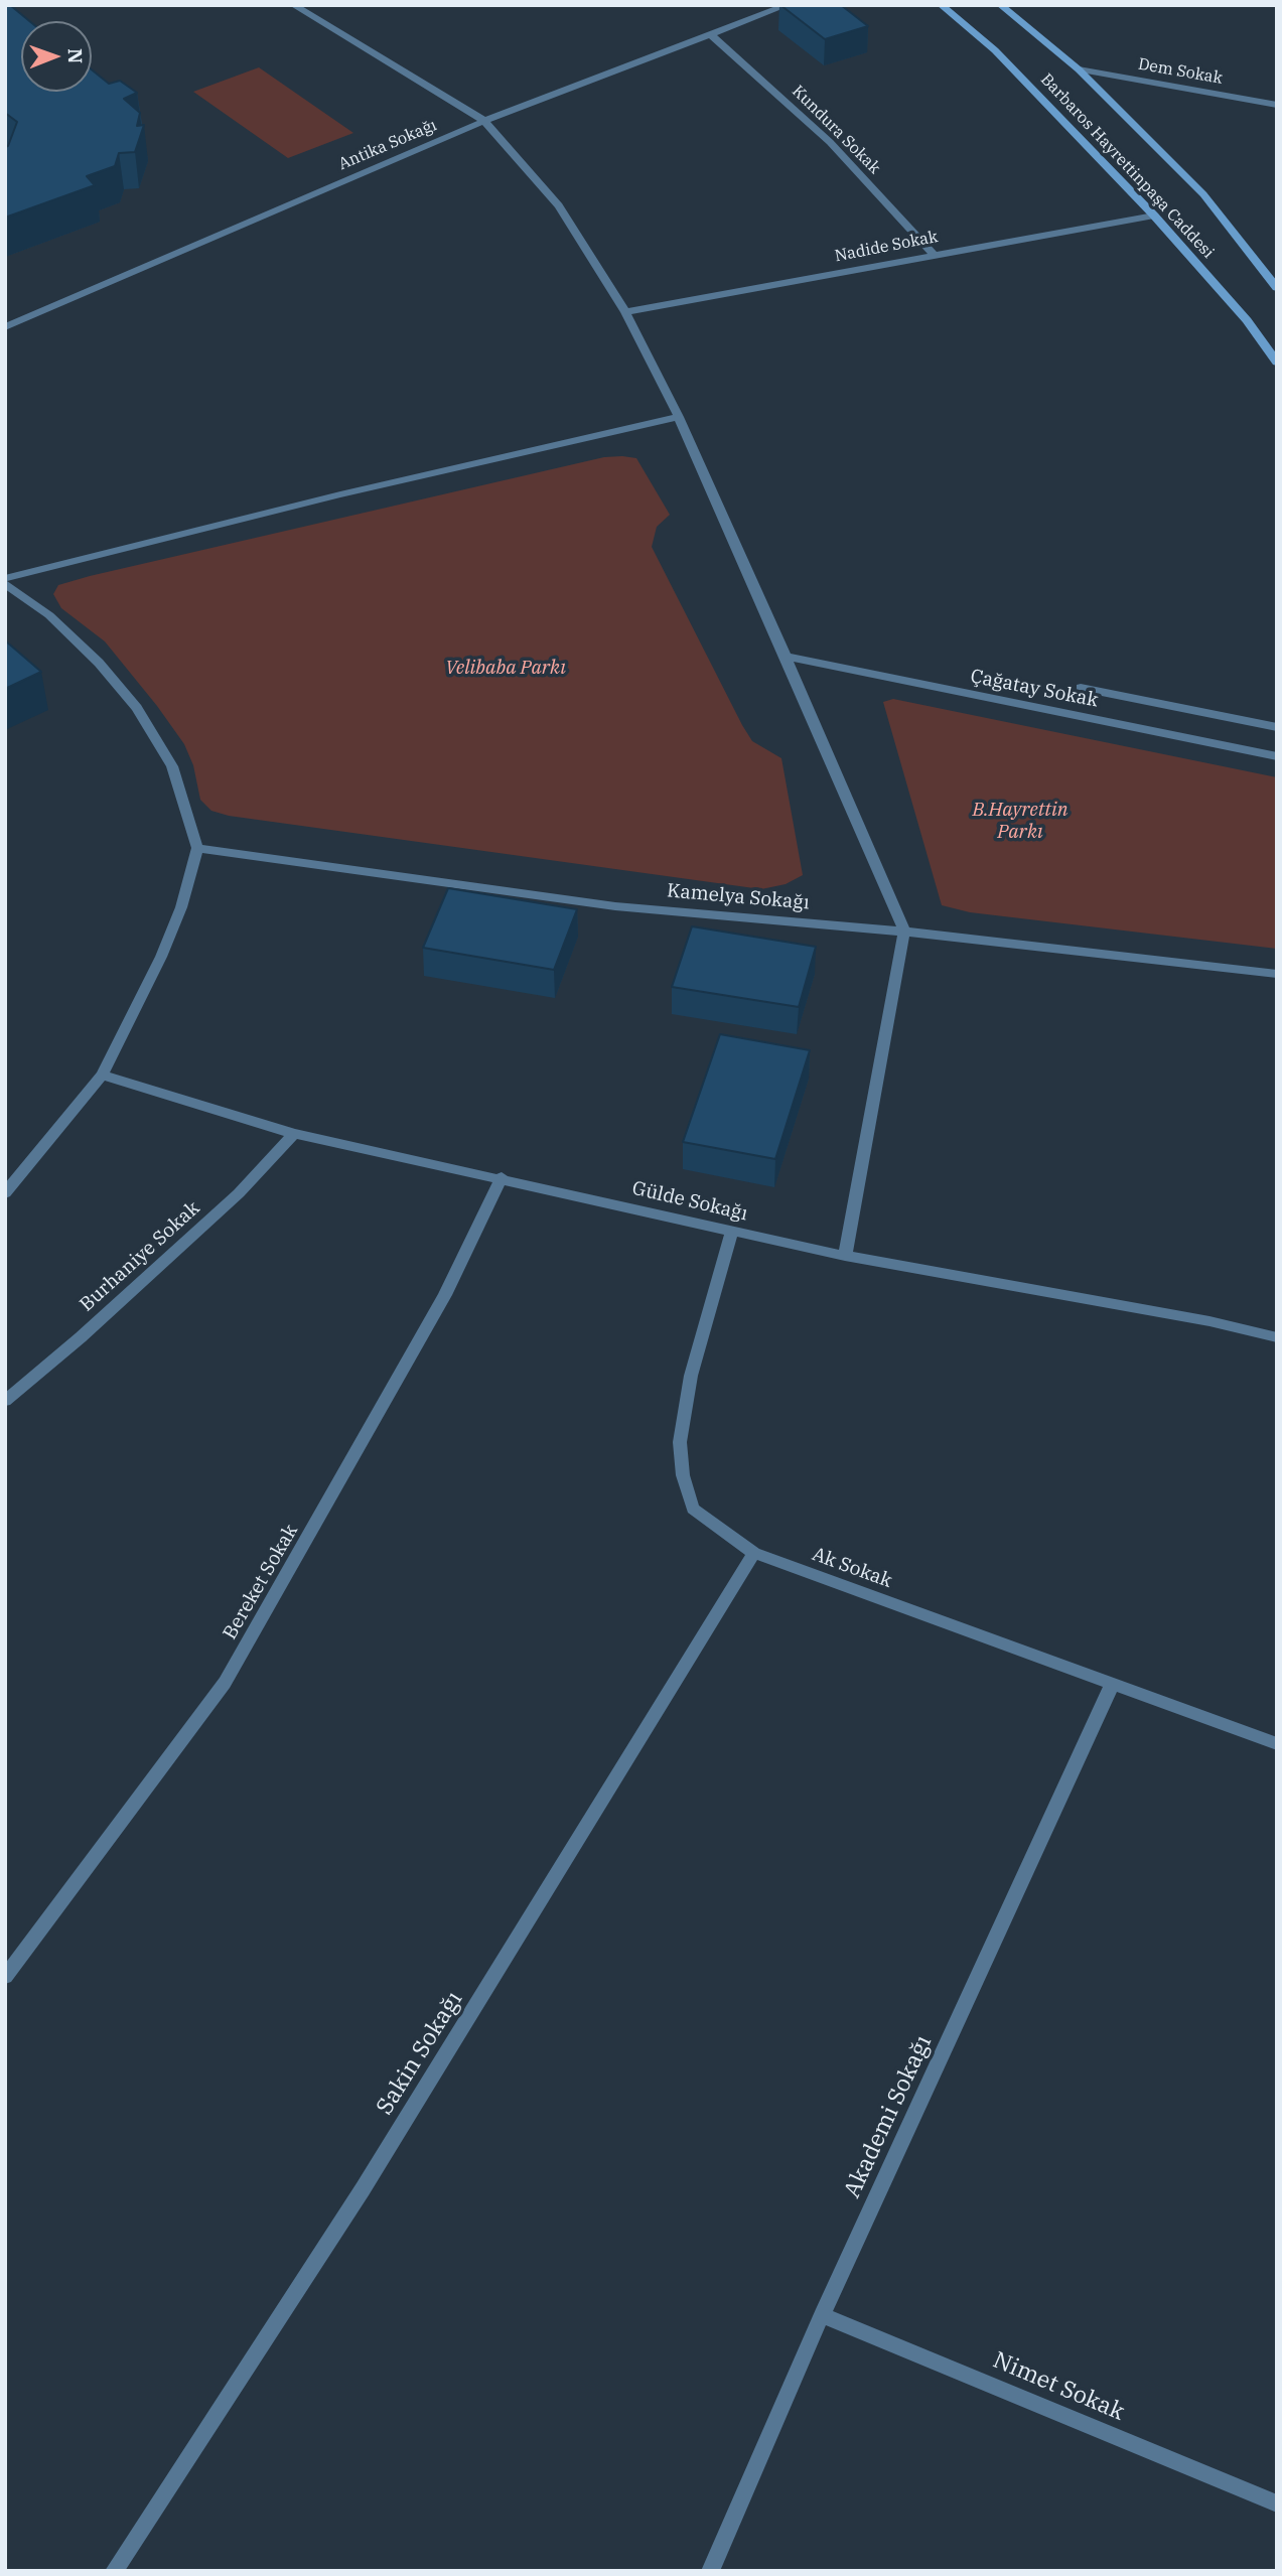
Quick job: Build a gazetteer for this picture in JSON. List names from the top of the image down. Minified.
{"streets":{"street":["Dem Sokak","Kundura Sokak","Antika Sokağı","Barbaros Hayrettinpaşa Caddesi","Nadide Sokak","Çağatay Sokak","Kamelya Sokağı","Gülde Sokağı","Burhaniye Sokak","Ak Sokak","Bereket Sokak","Sakin Sokağı","Akademi Sokağı","Nimet Sokak"]},"crossings":[["Dem Sokak","Barbaros Hayrettinpaşa Caddesi"],["Kundura Sokak","Antika Sokağı"],["Kundura Sokak","Nadide Sokak"],["Barbaros Hayrettinpaşa Caddesi","Nadide Sokak"],["Gülde Sokağı","Burhaniye Sokak"],["Gülde Sokağı","Ak Sokak"],["Gülde Sokağı","Bereket Sokak"],["Ak Sokak","Sakin Sokağı"],["Ak Sokak","Akademi Sokağı"],["Akademi Sokağı","Nimet Sokak"]],"parks":["Velibaba Parkı","B.Hayrettin Parkı"],"north":"right"}
